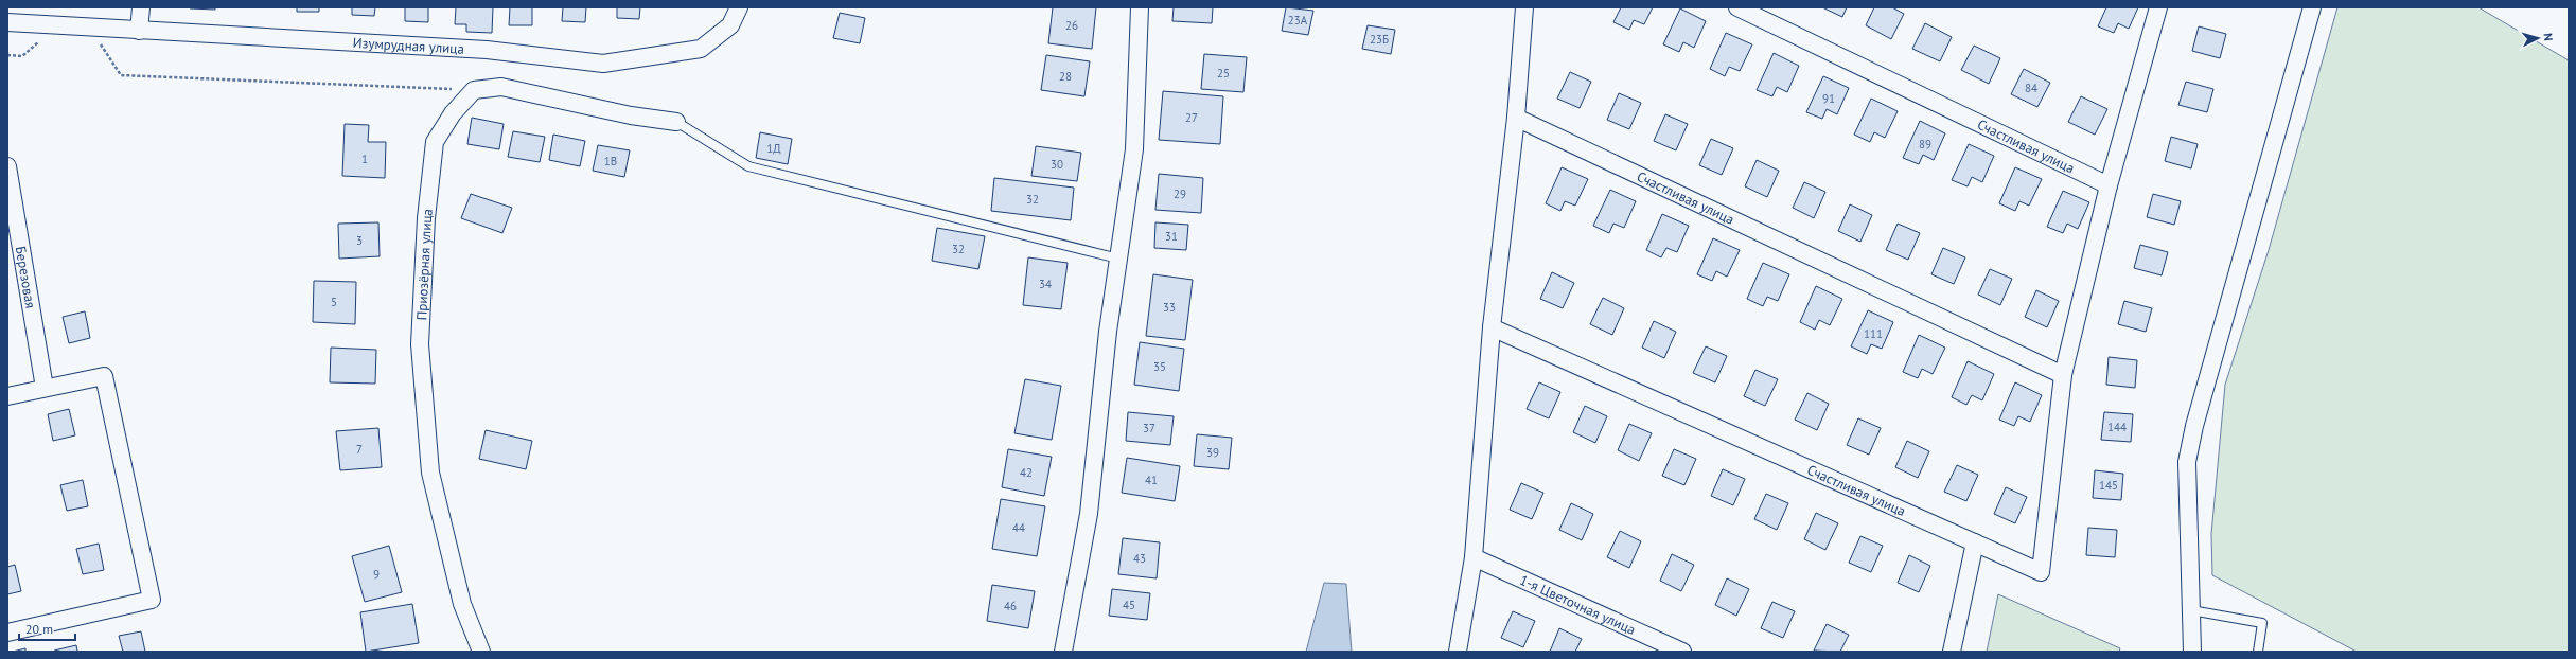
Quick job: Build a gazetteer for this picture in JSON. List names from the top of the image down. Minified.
{"streets":{"street":["Изумрудная улица","Счастливая улица","Приозёрная улица","Березовая","1-я Цветочная улица"]},"house_numbers":["23А","26","23Б","25","28","84","91","27","89","1Д","1","1В","30","29","32","31","3","32","34","5","33","111","35","144","37","7","39","42","41","145","44","43","9","45","46"],"scale_bar":"20 m","north":"right"}
